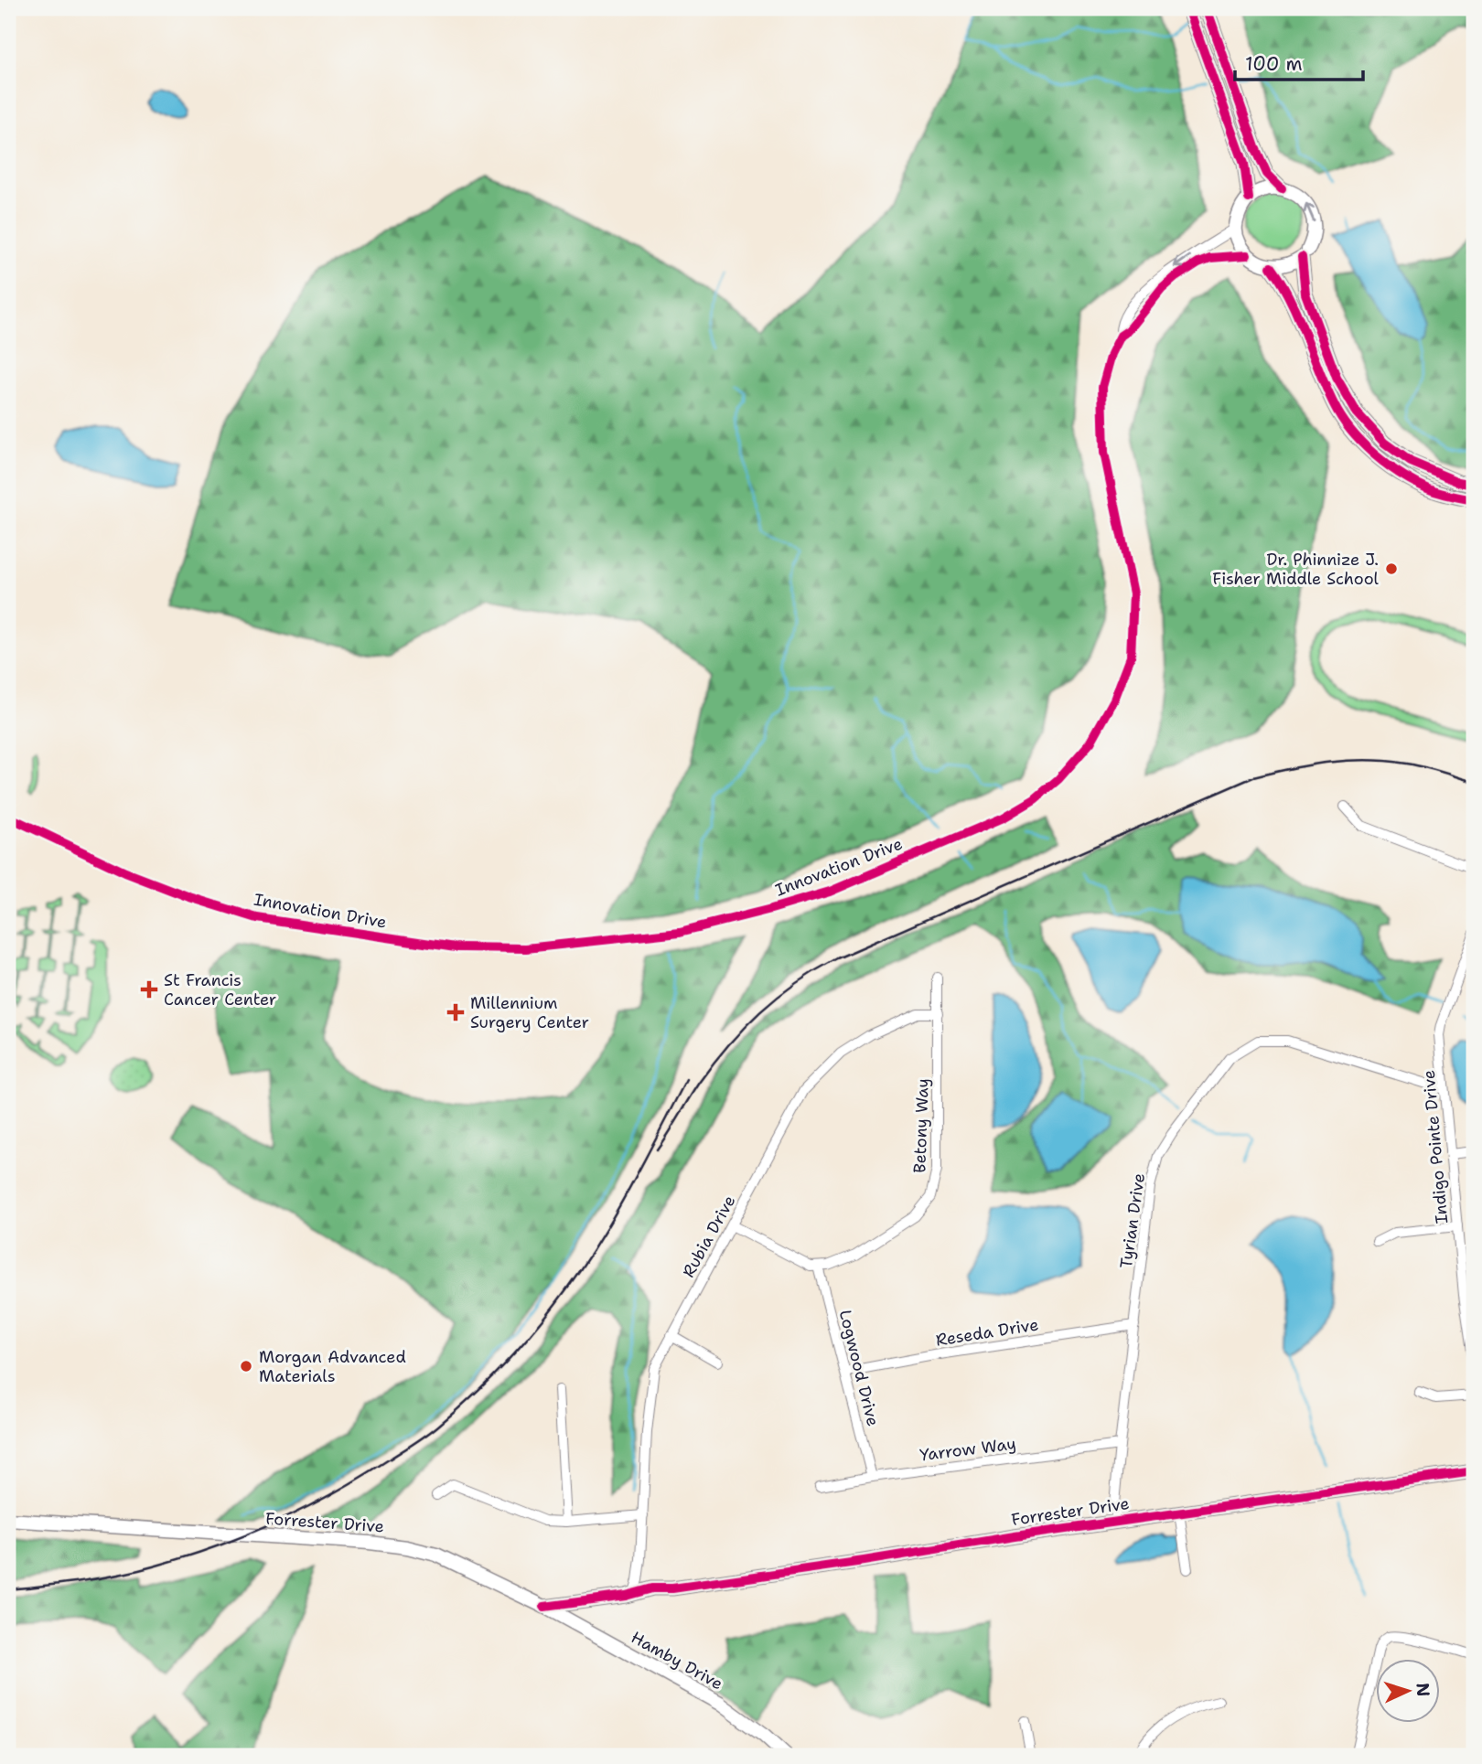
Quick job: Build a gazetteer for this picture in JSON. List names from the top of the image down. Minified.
{"streets":{"street":["Innovation Drive","Betony Way","Indigo Pointe Drive","Tyrian Drive","Rubia Drive","Reseda Drive","Logwood Drive","Yarrow Way","Forrester Drive","Hamby Drive"]},"crossings":[["Betony Way","Rubia Drive"],["Betony Way","Logwood Drive"],["Indigo Pointe Drive","Tyrian Drive"],["Tyrian Drive","Reseda Drive"],["Tyrian Drive","Yarrow Way"],["Tyrian Drive","Forrester Drive"],["Rubia Drive","Forrester Drive"],["Reseda Drive","Logwood Drive"],["Logwood Drive","Yarrow Way"],["Forrester Drive","Hamby Drive"]],"places":{"other":["Dr. Phinnize J. Fisher Middle School","Morgan Advanced Materials"],"health":["St Francis Cancer Center","Millennium Surgery Center"]},"scale_bar":"100 m","north":"right"}
